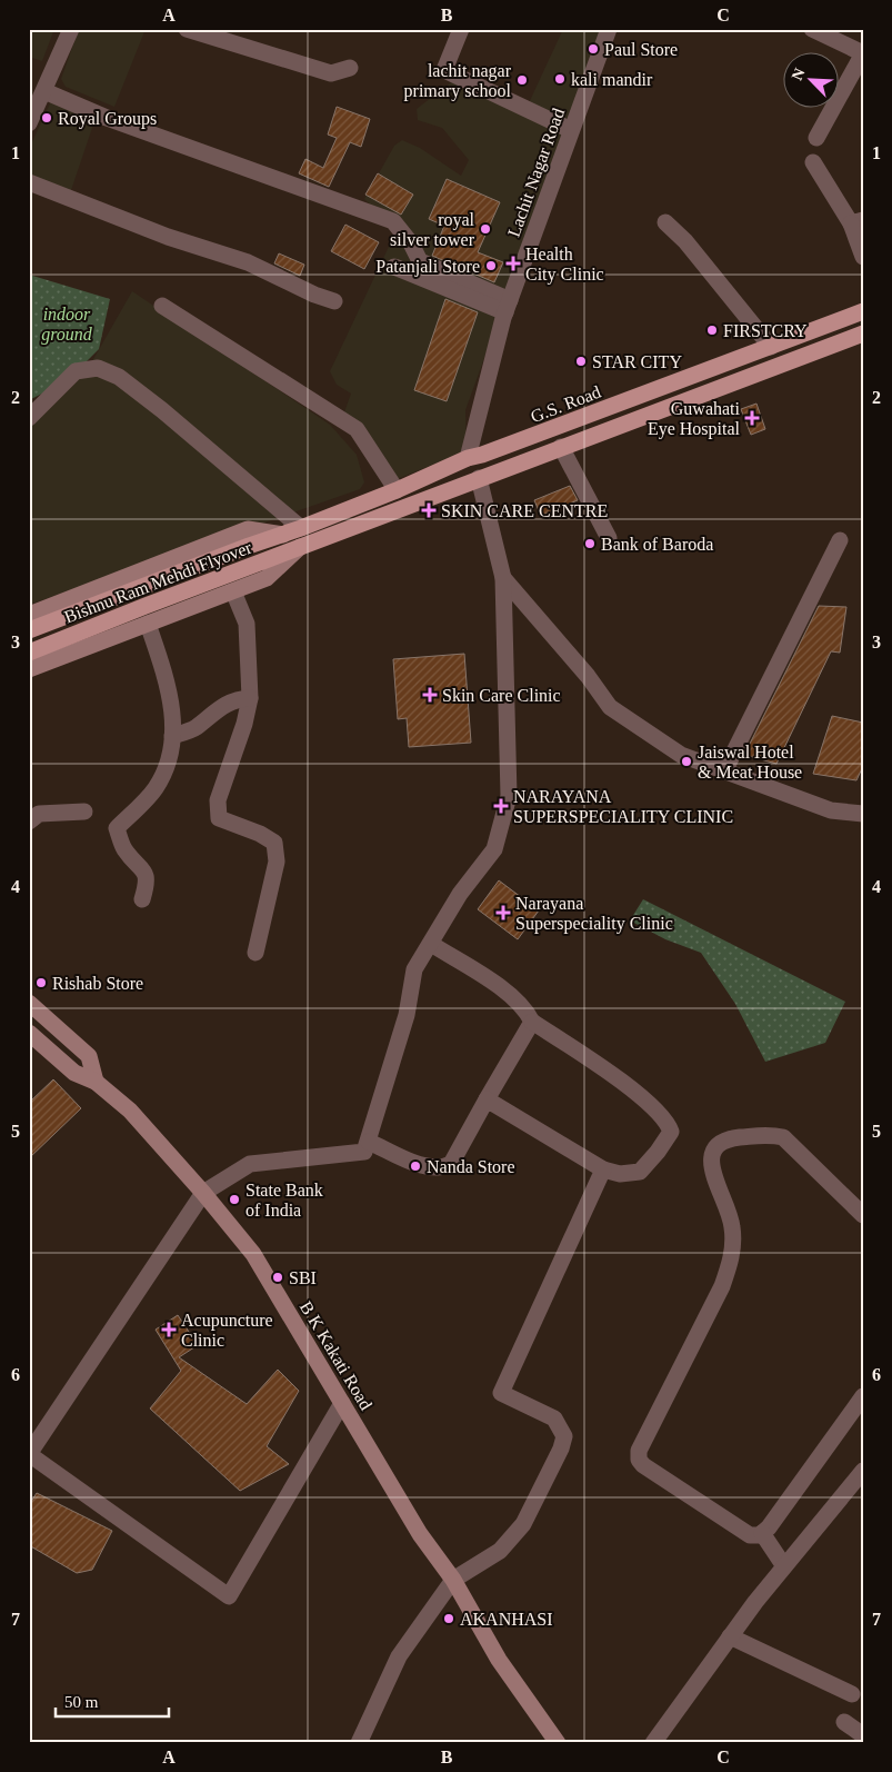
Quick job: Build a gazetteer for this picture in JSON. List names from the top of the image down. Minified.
{"streets":{"main road":["G.S. Road","Bishnu Ram Mehdi Flyover","B K Kakati Road"],"street":["Lachit Nagar Road"]},"crossings":[["Lachit Nagar Road","G.S. Road"],["G.S. Road","Bishnu Ram Mehdi Flyover"]],"parks":["indoor ground"],"places":{"other":["Paul Store","kali mandir","lachit nagar primary school","Royal Groups","royal silver tower","Patanjali Store","FIRSTCRY","STAR CITY","Bank of Baroda","Jaiswal Hotel & Meat House","Rishab Store","Nanda Store","State Bank of India","SBI","AKANHASI"],"health":["Health City Clinic","Guwahati Eye Hospital","SKIN CARE CENTRE","Skin Care Clinic","NARAYANA SUPERSPECIALITY CLINIC","Narayana Superspeciality Clinic","Acupuncture Clinic"]},"scale_bar":"50 m","north":"top left","grid":{"columns":["A","B","C"],"rows":["1","2","3","4","5","6","7"]}}
